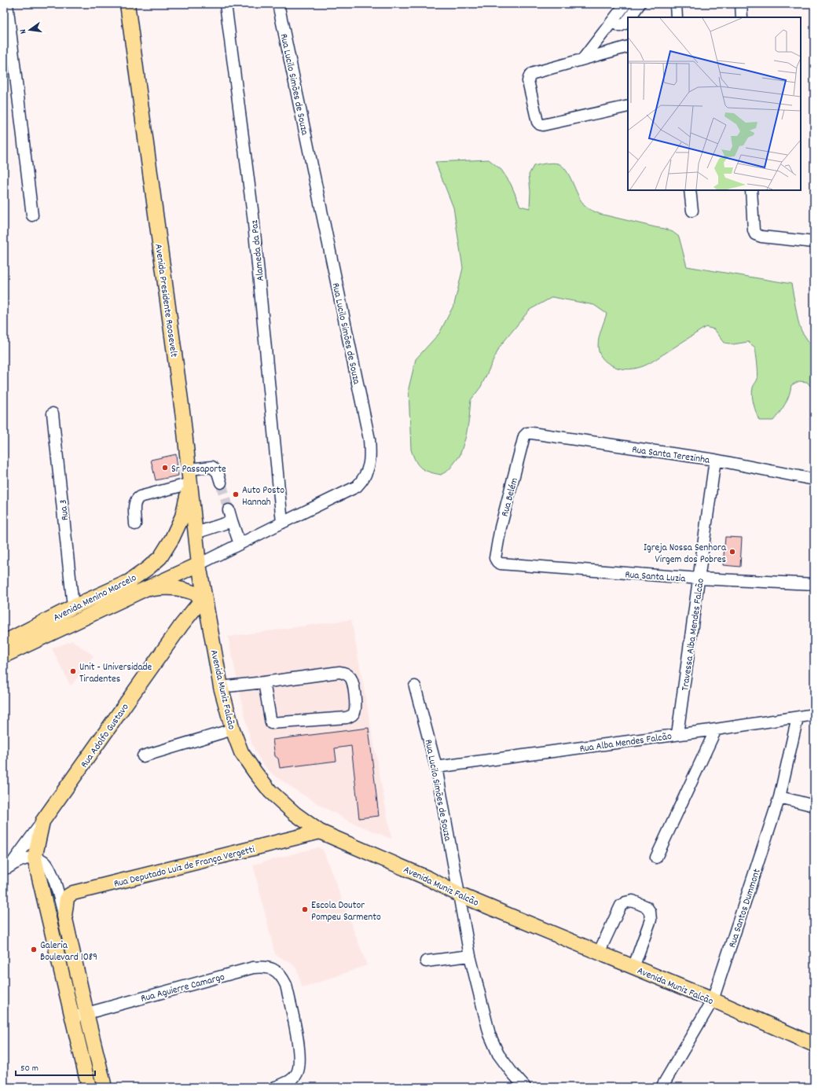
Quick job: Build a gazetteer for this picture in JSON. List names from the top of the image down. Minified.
{"streets":{"main road":["Avenida Presidente Roosevelt","Avenida Menino Marcelo","Avenida Muniz Falcão","Rua Adolfo Gustavo","Rua Deputado Luiz de França Vergetti"],"street":["Rua Lucilo Simões de Souza","Alameda da Paz","Rua Santa Terezinha","Rua Belém","Rua 3","Rua Santa Luzia","Travessa Alba Mendes Falcão","Rua Alba Mendes Falcão","Rua Santos Dummont","Rua Aguierre Camargo"]},"crossings":[["Rua Lucilo Simões de Souza","Alameda da Paz"],["Rua Lucilo Simões de Souza","Avenida Presidente Roosevelt"],["Rua Lucilo Simões de Souza","Avenida Menino Marcelo"],["Rua Lucilo Simões de Souza","Avenida Muniz Falcão"],["Rua Lucilo Simões de Souza","Rua Alba Mendes Falcão"],["Avenida Presidente Roosevelt","Avenida Menino Marcelo"],["Avenida Presidente Roosevelt","Avenida Muniz Falcão"],["Avenida Presidente Roosevelt","Rua Adolfo Gustavo"],["Rua Santa Terezinha","Rua Belém"],["Rua Santa Terezinha","Travessa Alba Mendes Falcão"],["Rua Belém","Rua Santa Luzia"],["Rua 3","Avenida Menino Marcelo"],["Rua Santa Luzia","Travessa Alba Mendes Falcão"],["Travessa Alba Mendes Falcão","Rua Alba Mendes Falcão"],["Avenida Muniz Falcão","Rua Adolfo Gustavo"],["Avenida Muniz Falcão","Rua Deputado Luiz de França Vergetti"],["Avenida Muniz Falcão","Rua Santos Dummont"],["Rua Alba Mendes Falcão","Rua Santos Dummont"]],"places":["Sr Passaporte","Auto Posto Hannah","Igreja Nossa Senhora Virgem dos Pobres","Unit - Universidade Tiradentes","Escola Doutor Pompeu Sarmento","Galeria Boulevard 1089"],"scale_bar":"50 m","north":"left"}
